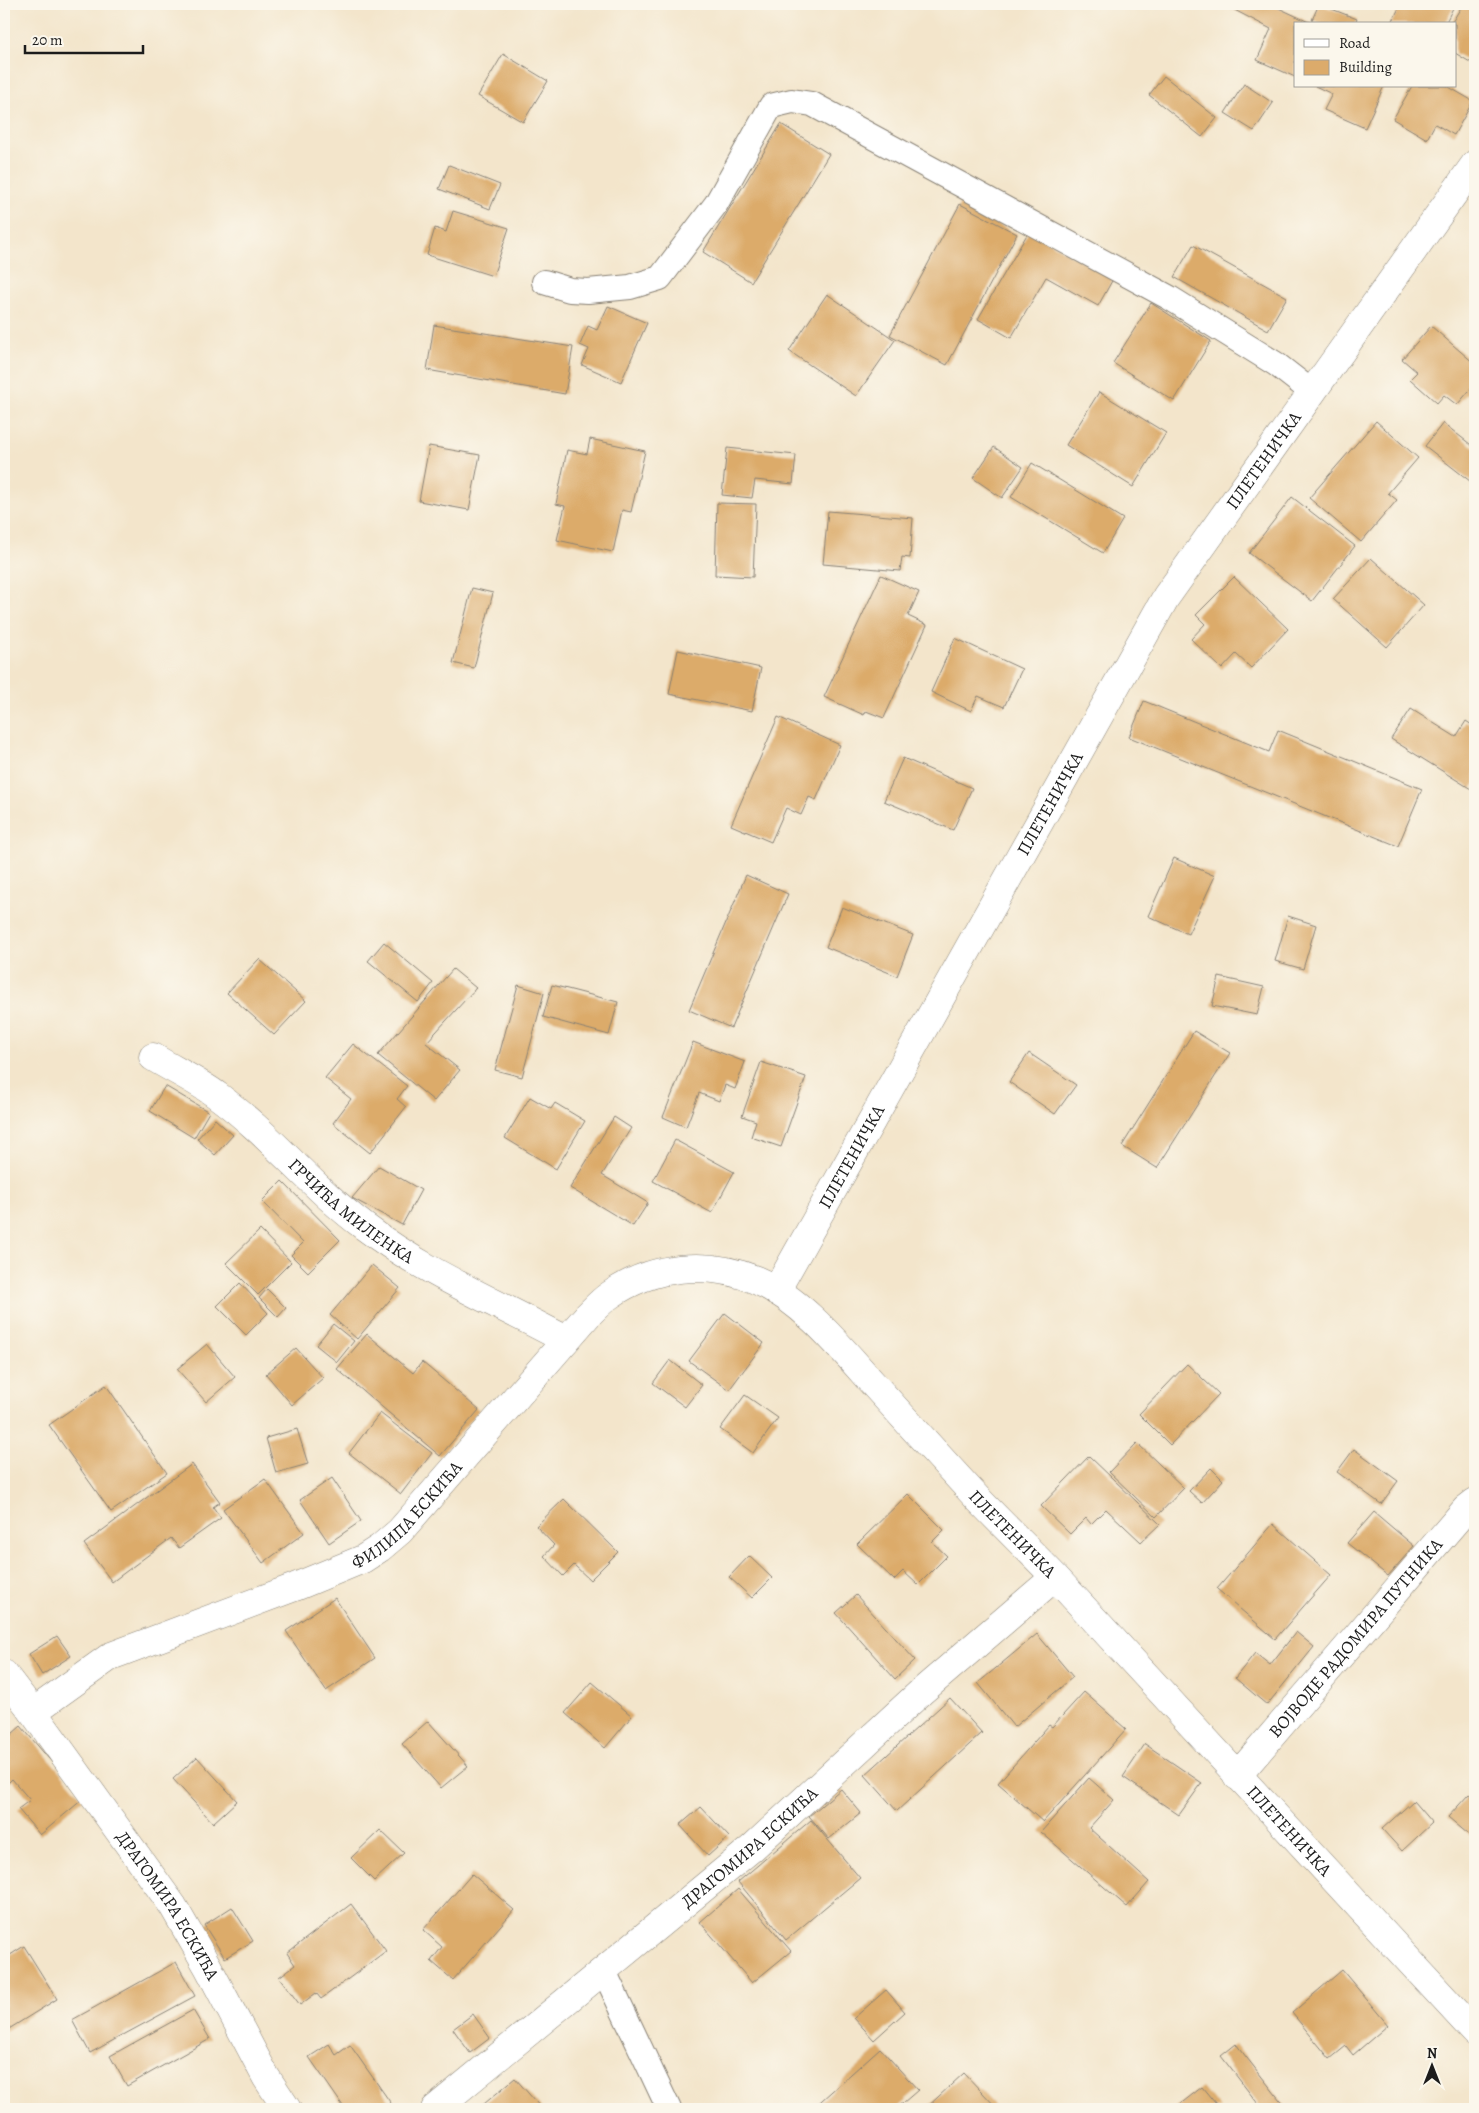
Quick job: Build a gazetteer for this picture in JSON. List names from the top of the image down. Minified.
{"streets":{"street":["ПЛЕТЕНИЧКА","ГРЧИЋА МИЛЕНКА","ФИЛИПА ЕСКИЋА","ВОЈВОДЕ РАДОМИРА ПУТНИКА","ДРАГОМИРА ЕСКИЋА"]},"crossings":[["ПЛЕТЕНИЧКА","ФИЛИПА ЕСКИЋА"],["ПЛЕТЕНИЧКА","ВОЈВОДЕ РАДОМИРА ПУТНИКА"],["ПЛЕТЕНИЧКА","ДРАГОМИРА ЕСКИЋА"],["ГРЧИЋА МИЛЕНКА","ФИЛИПА ЕСКИЋА"],["ФИЛИПА ЕСКИЋА","ДРАГОМИРА ЕСКИЋА"]],"legend":["Road","Building"],"scale_bar":"20 m","north":"top"}
